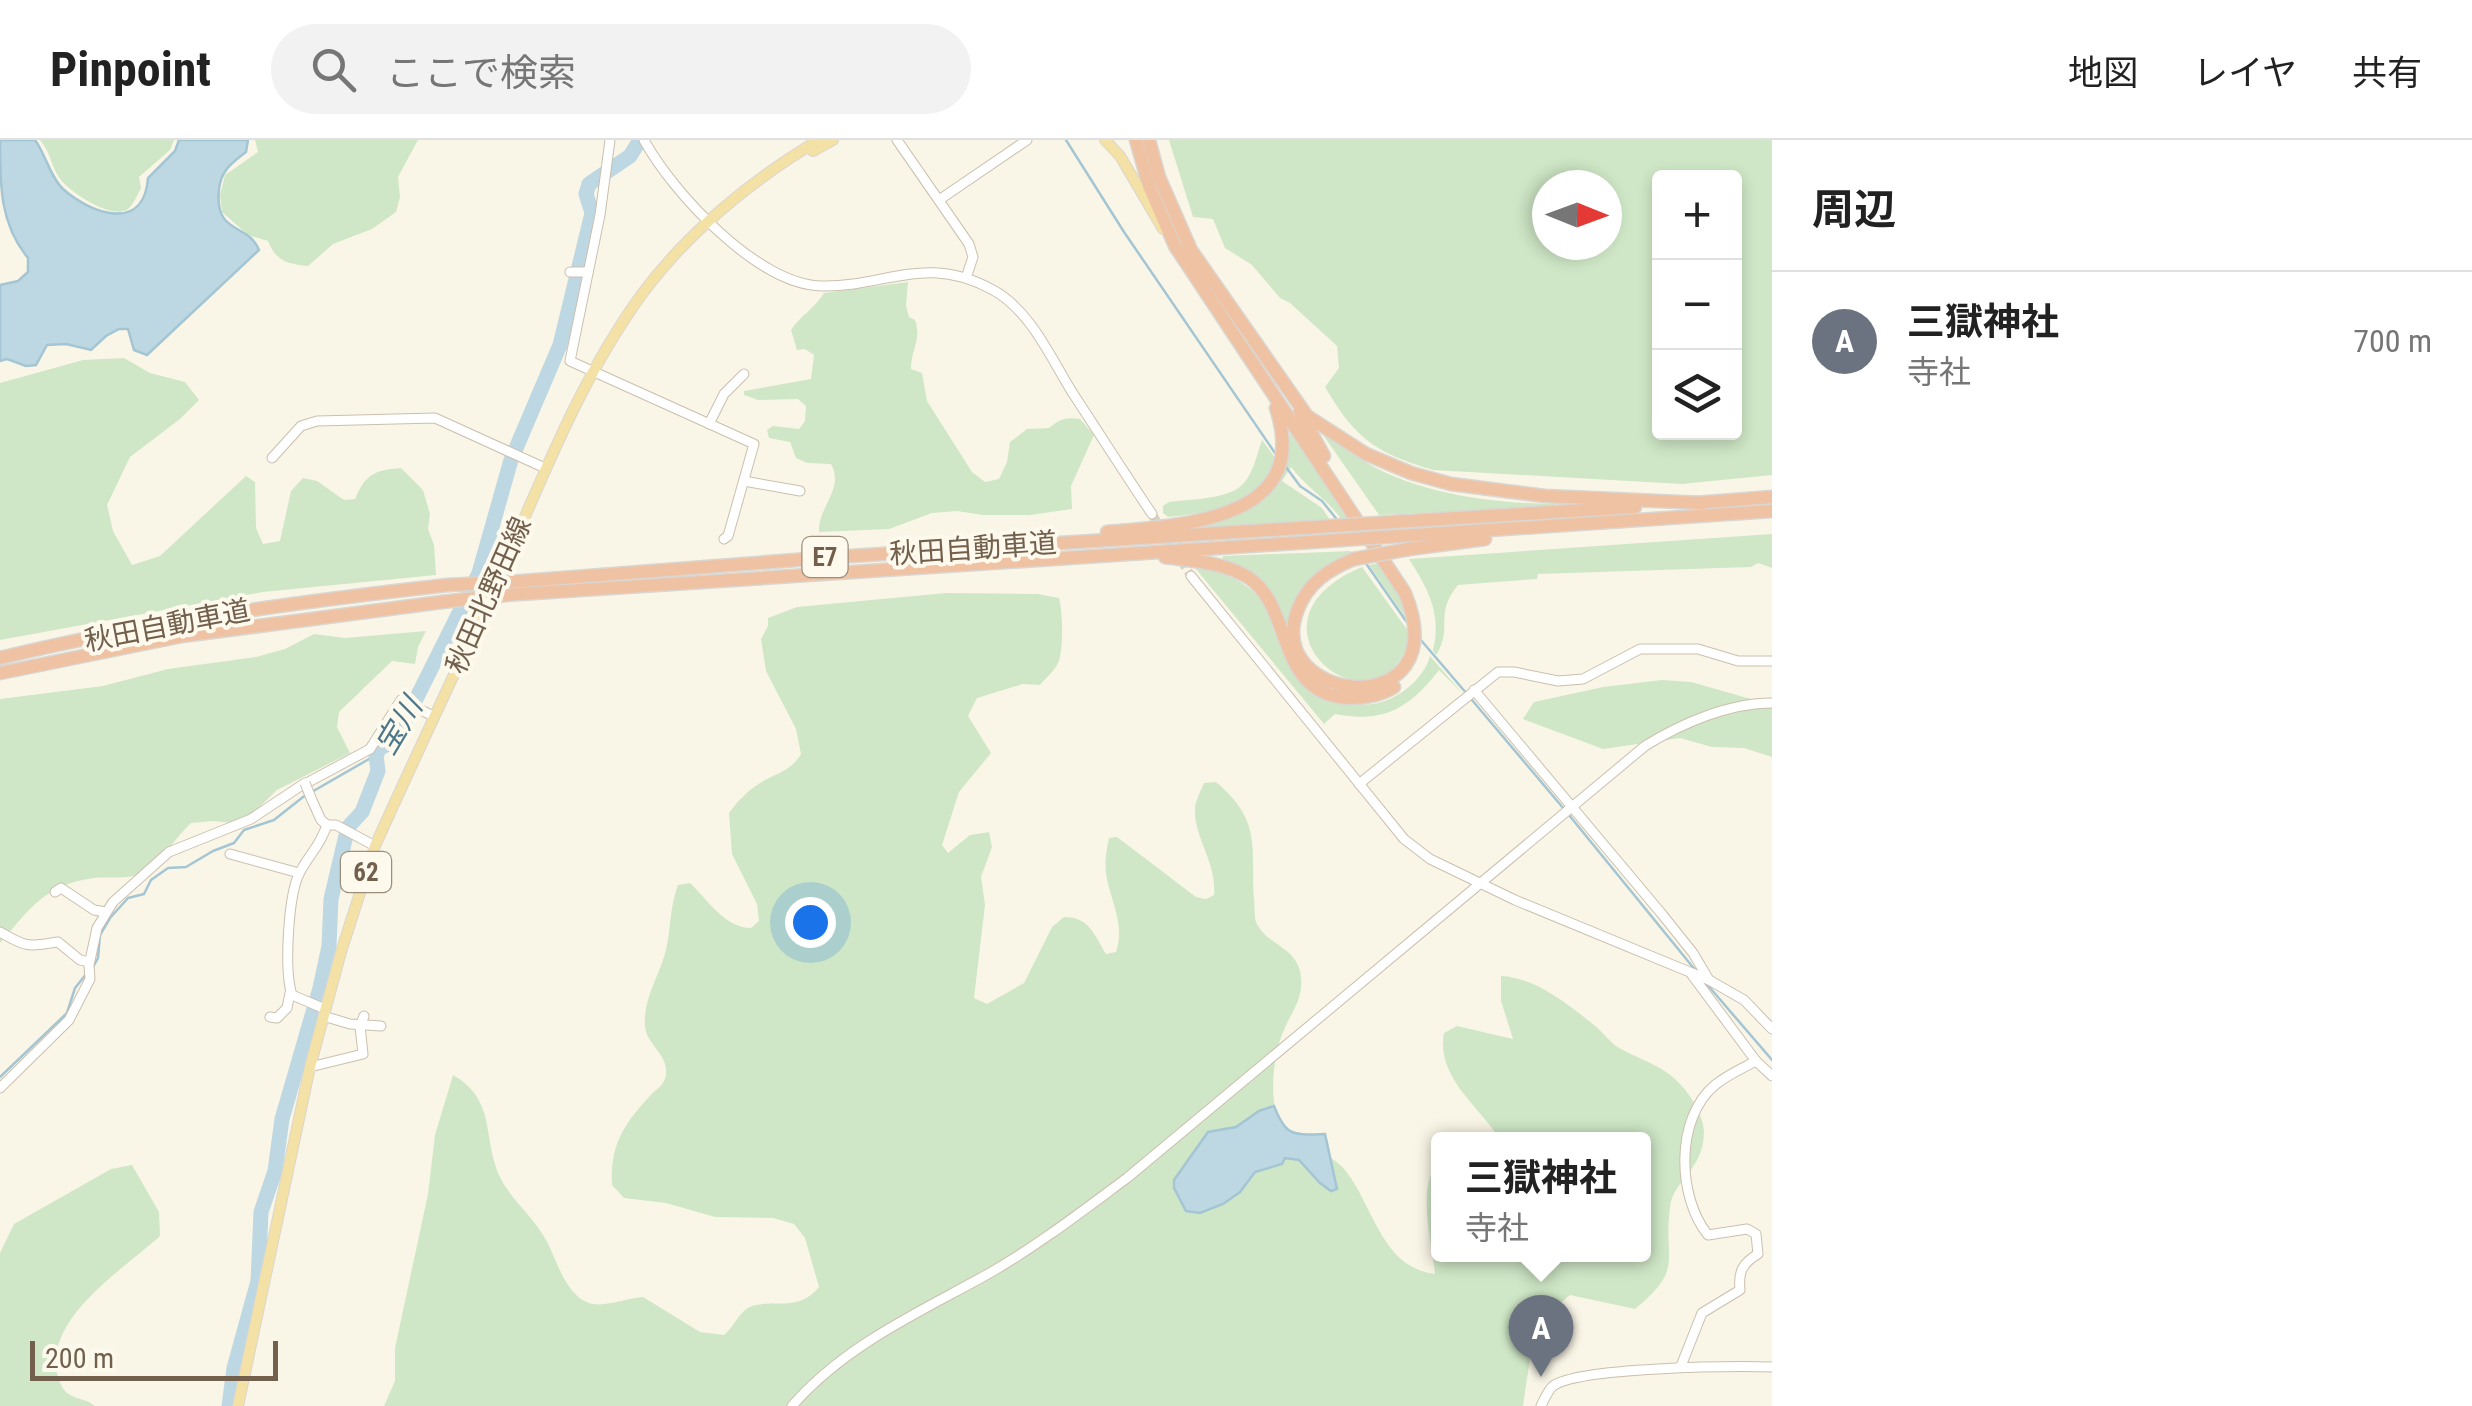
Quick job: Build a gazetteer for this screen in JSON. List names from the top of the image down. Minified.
{"streets":{"highway":["秋田自動車道","E7"],"main road":["秋田北野田線","62"]},"water":["宝川"],"scale_bar":"200 m","north":"right","page":{"header":"Pinpoint","search":"ここで検索","nav":["地図","レイヤ","共有"],"heading":"周辺","map_buttons":["+","−"],"list":[{"mark":"A","name":"三獄神社","note":"寺社","value":"700 m"}],"popup":["三獄神社","寺社"],"pins":"A","scale":"200 m"}}
